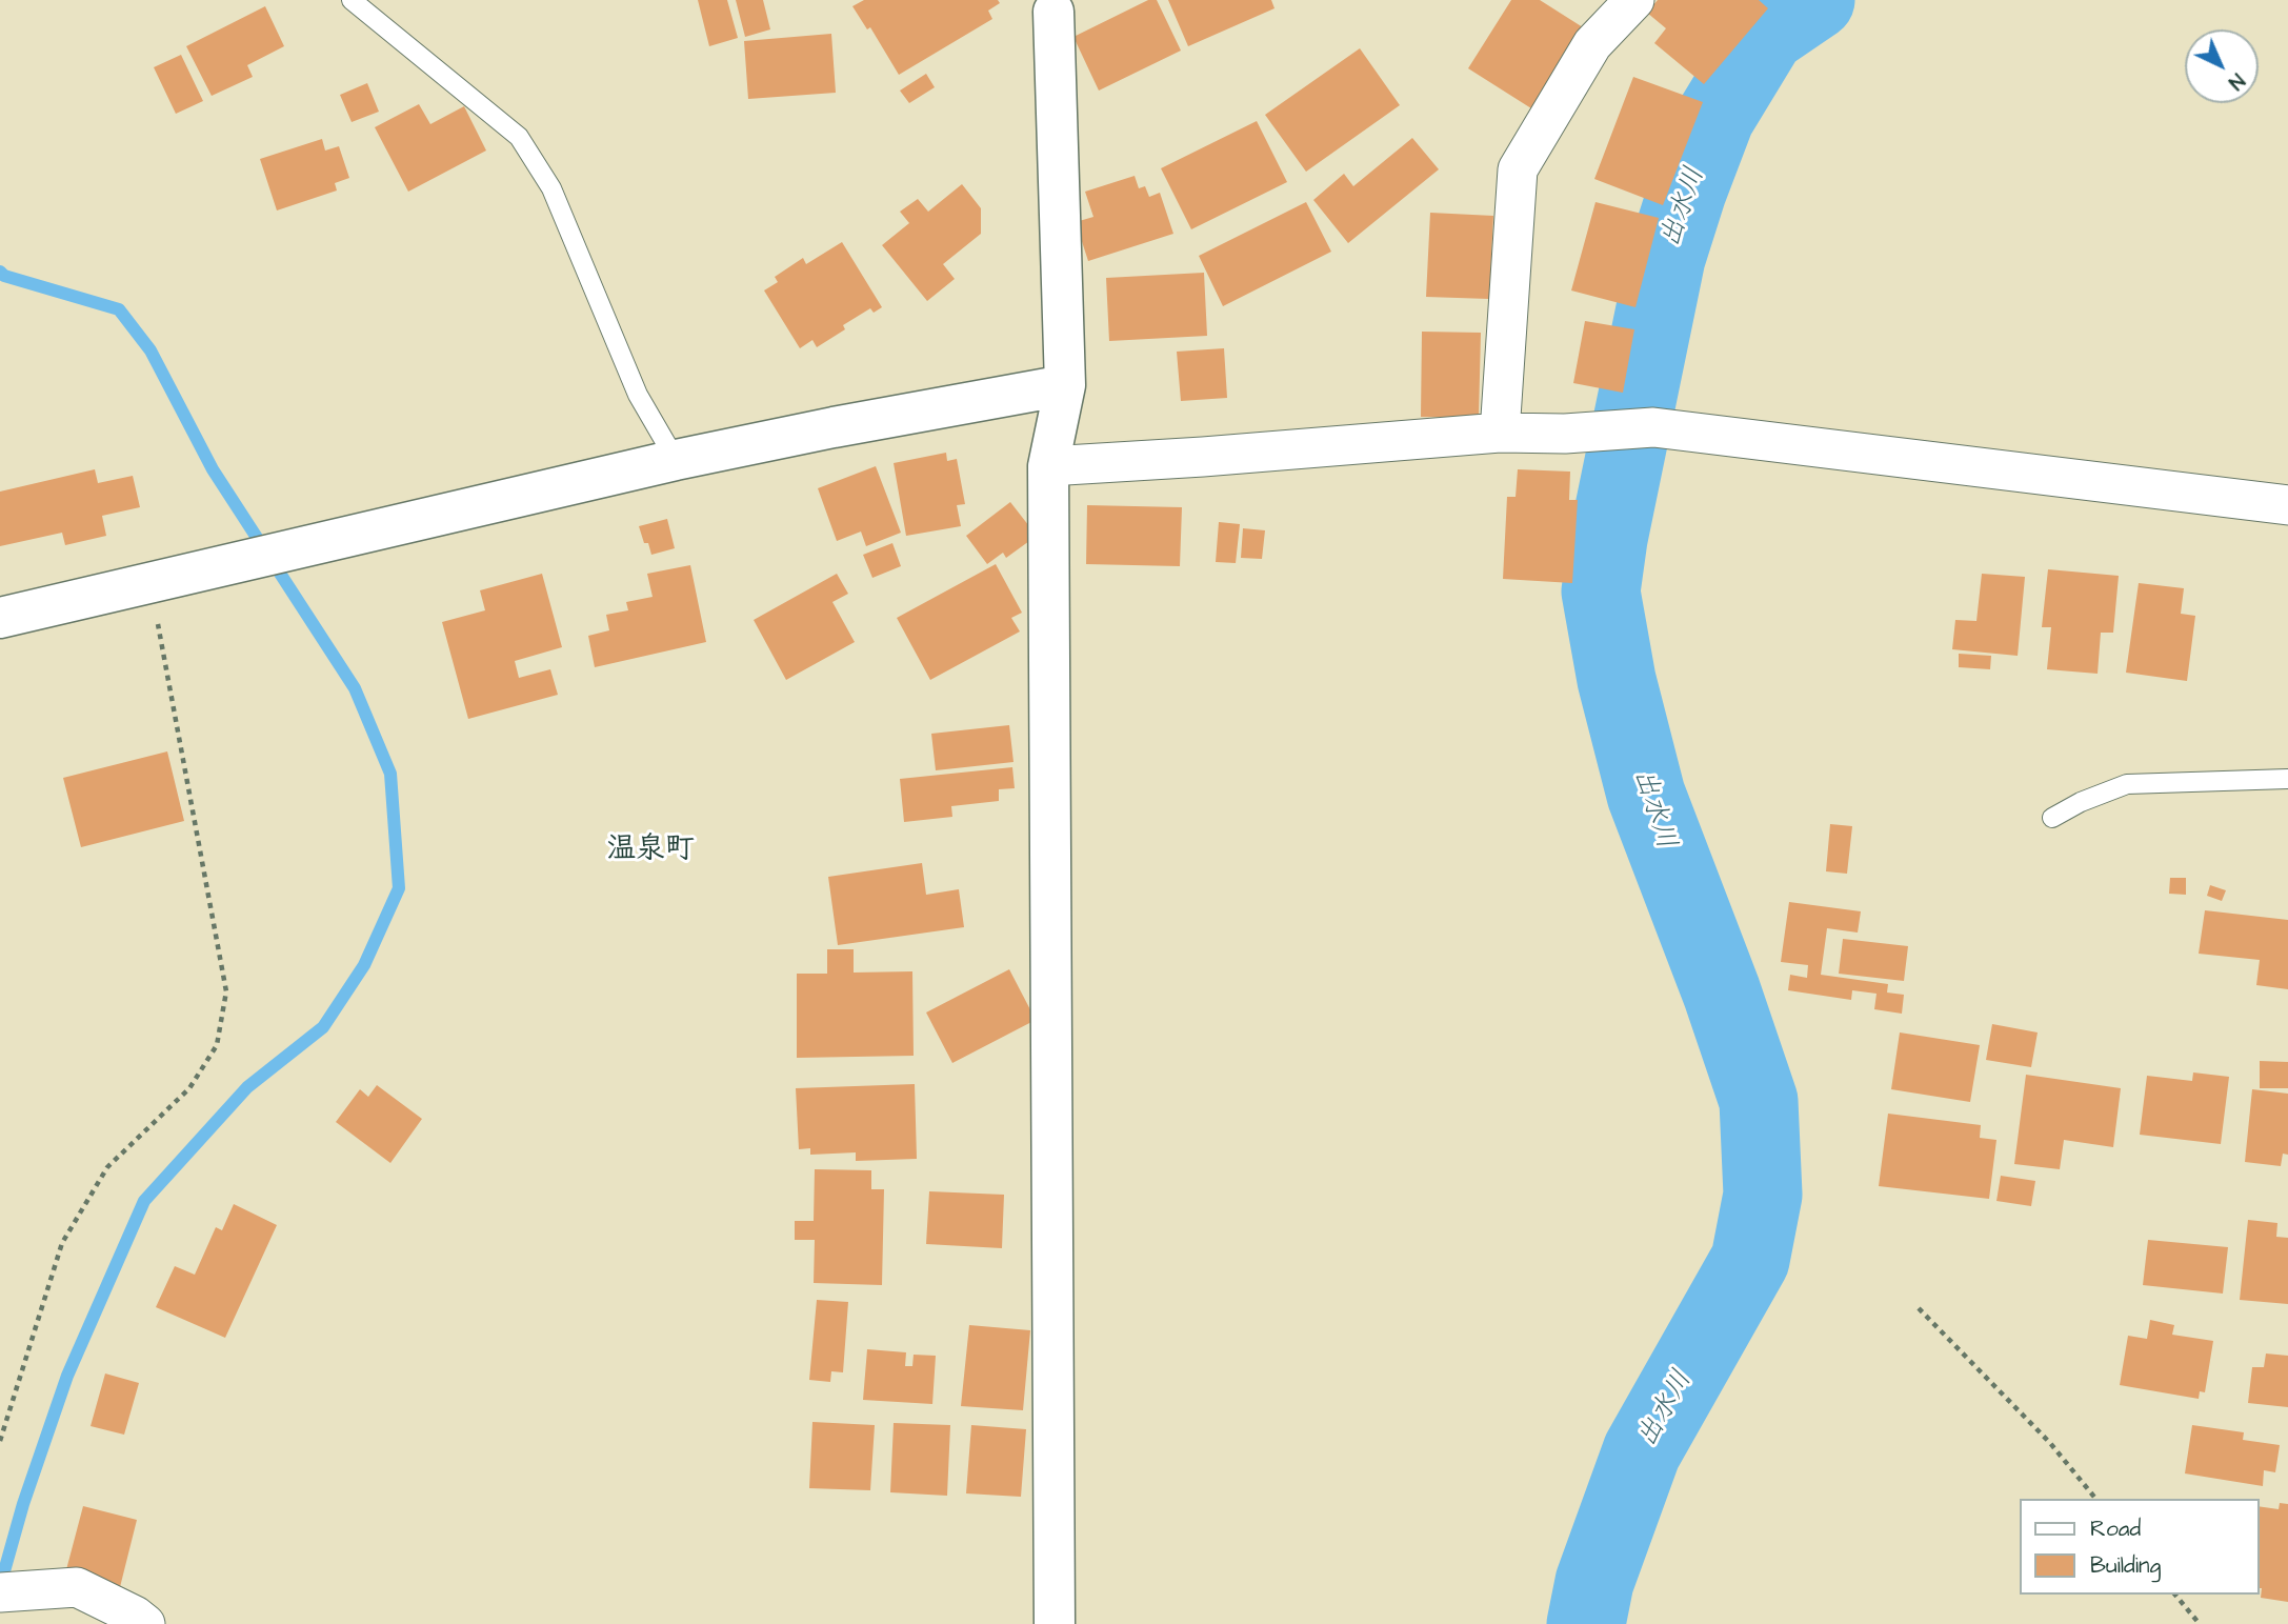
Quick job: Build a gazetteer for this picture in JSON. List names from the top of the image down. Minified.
{"districts":["温泉町"],"water":["出水川"],"legend":["Road","Building"],"north":"bottom right"}
